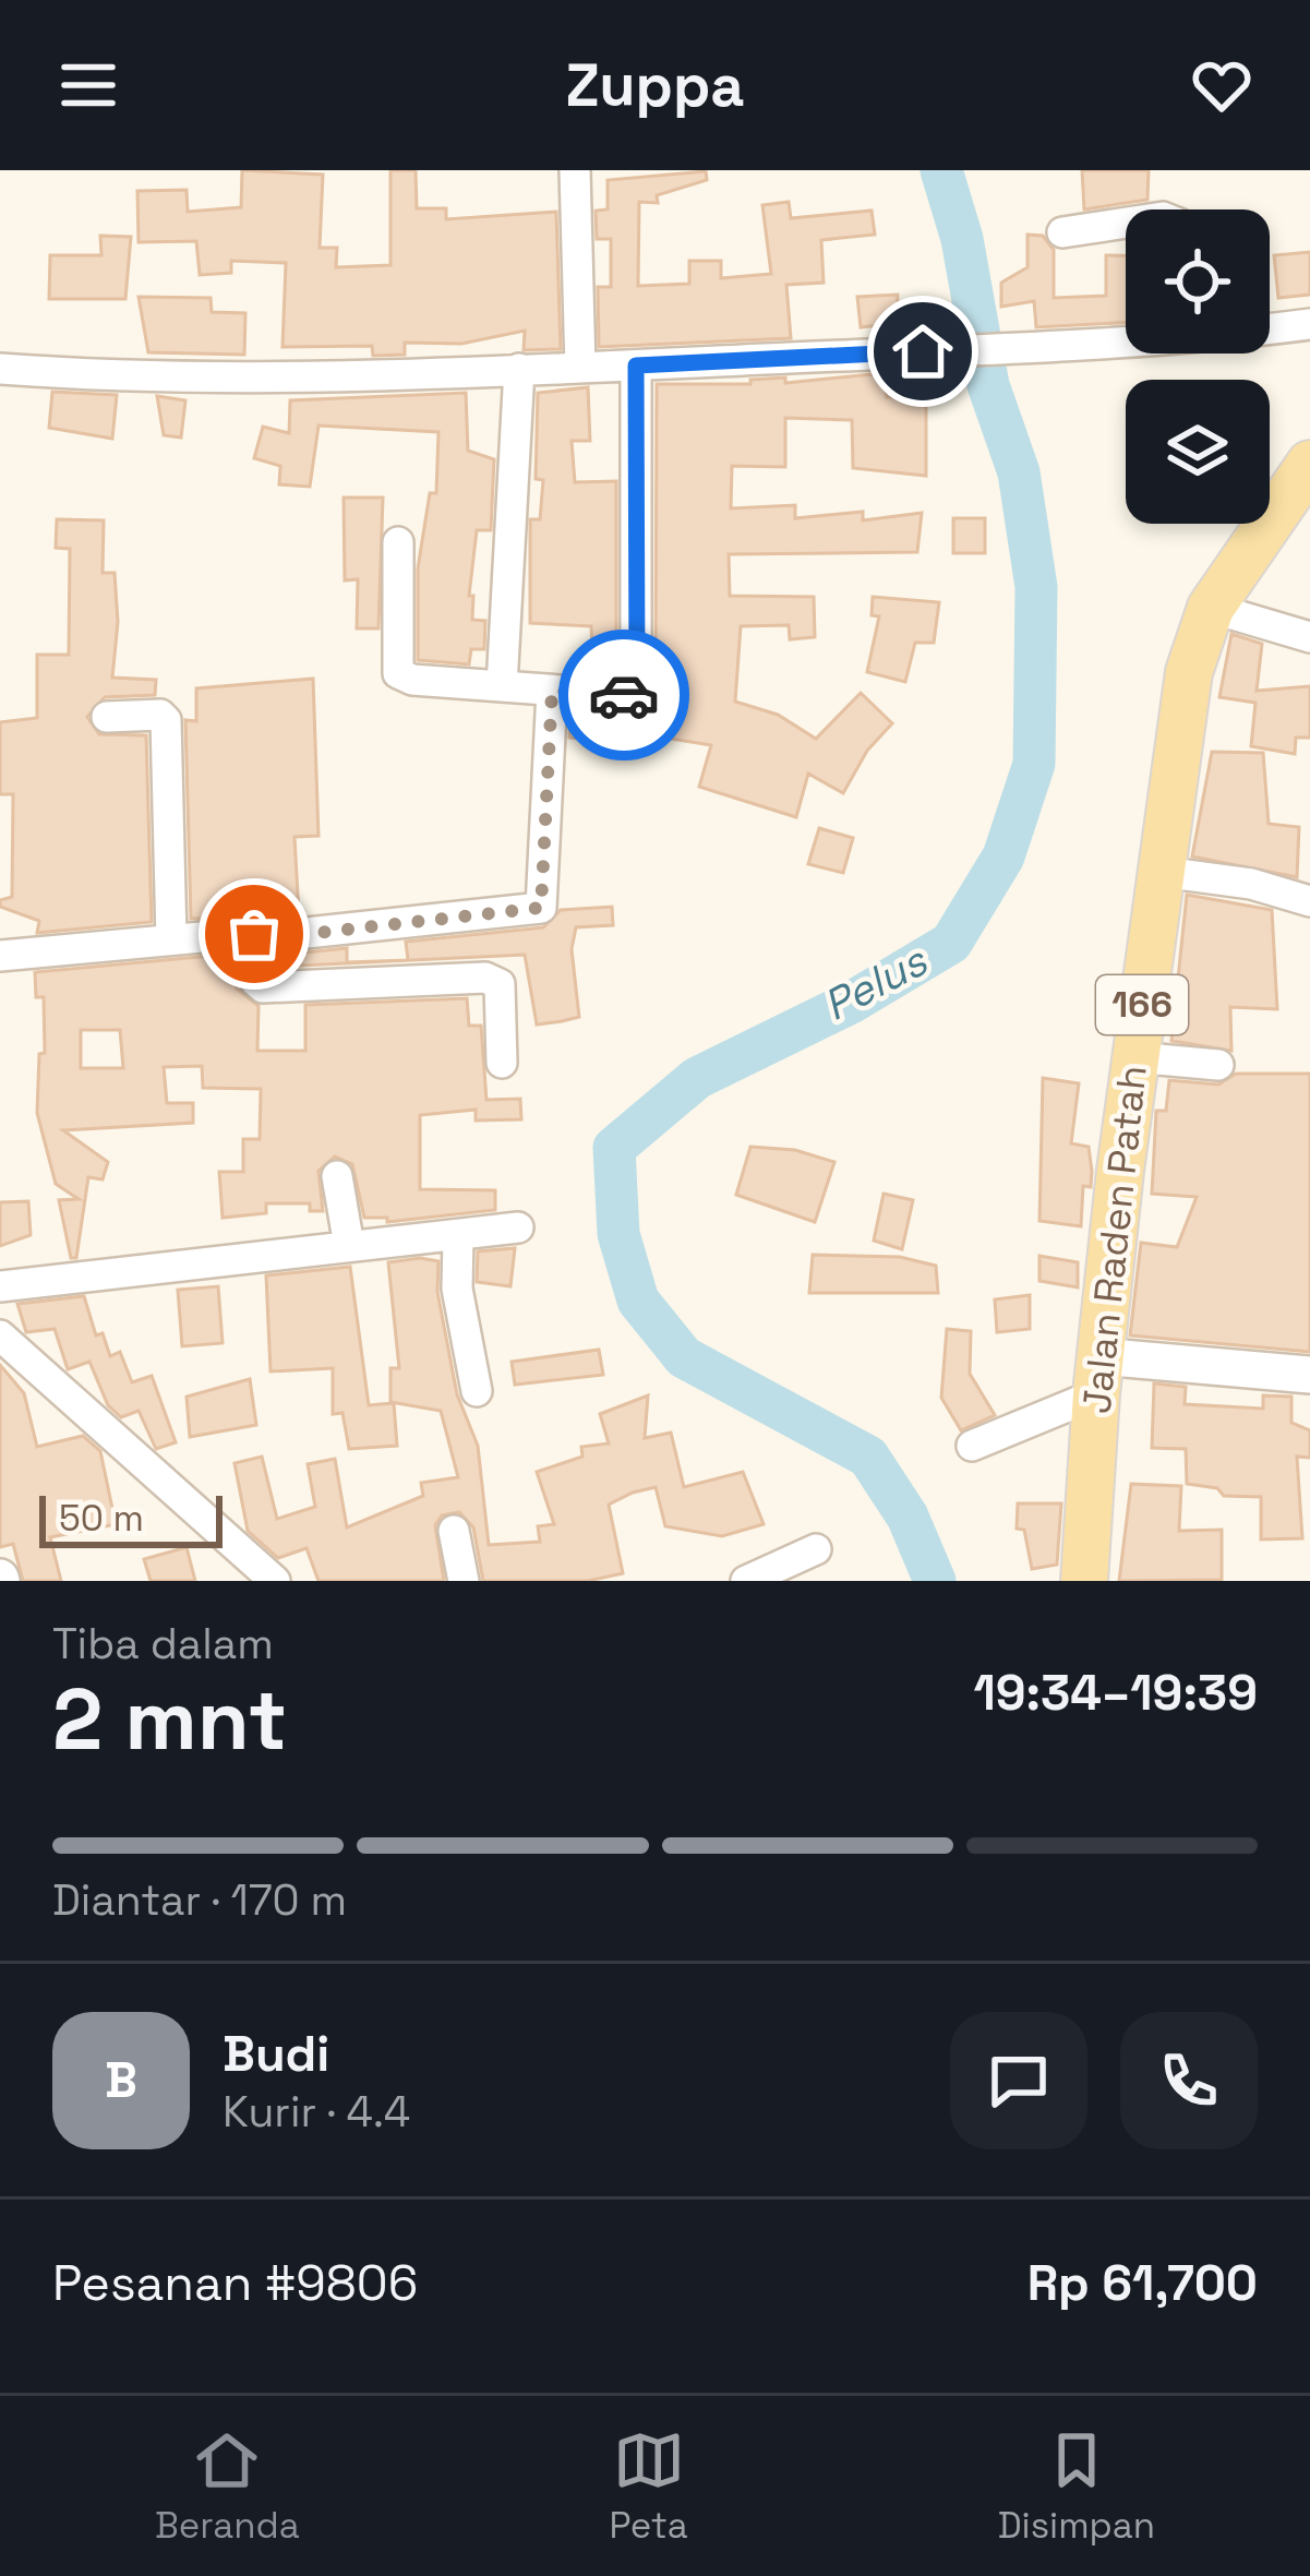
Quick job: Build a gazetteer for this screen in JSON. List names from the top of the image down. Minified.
{"streets":{"main road":["166","Jalan Raden Patah"]},"water":["Pelus"],"scale_bar":"50 m","page":{"header":"Zuppa","scale":"50 m","heading":["2 mnt","Tiba dalam","19:34–19:39"],"panel":["Budi","Kurir · 4.4","Pesanan #9806","Rp 61,700"],"bar":"Diantar · 170 m","round":"B","tabs":["Beranda","Peta","Disimpan"]}}
